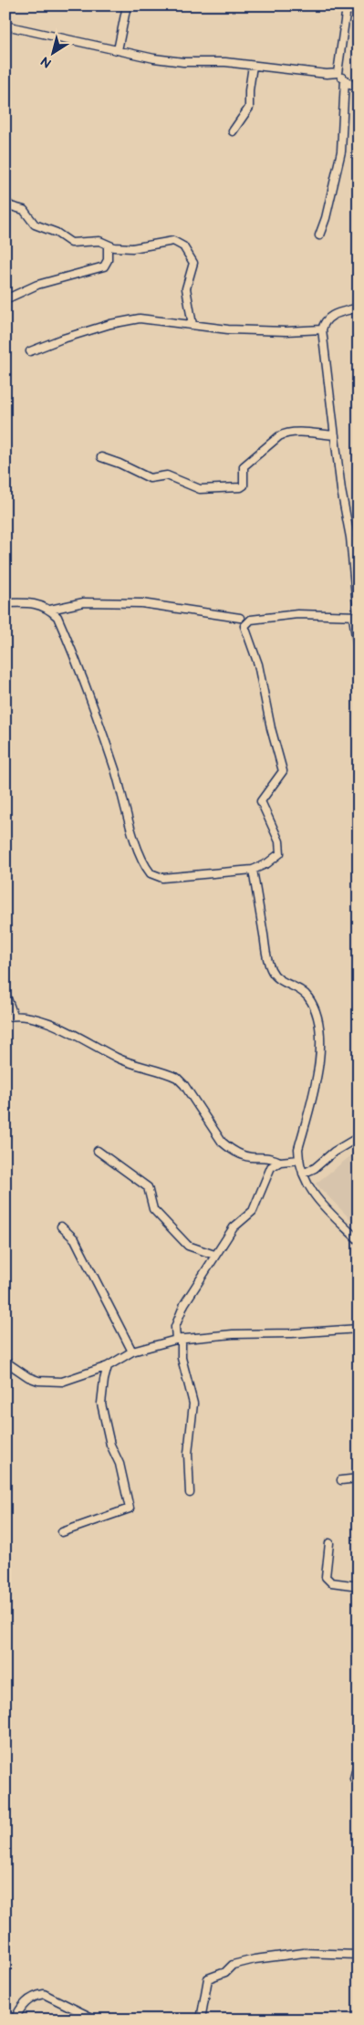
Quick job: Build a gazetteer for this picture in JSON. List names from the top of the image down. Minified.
{"north":"bottom left"}
